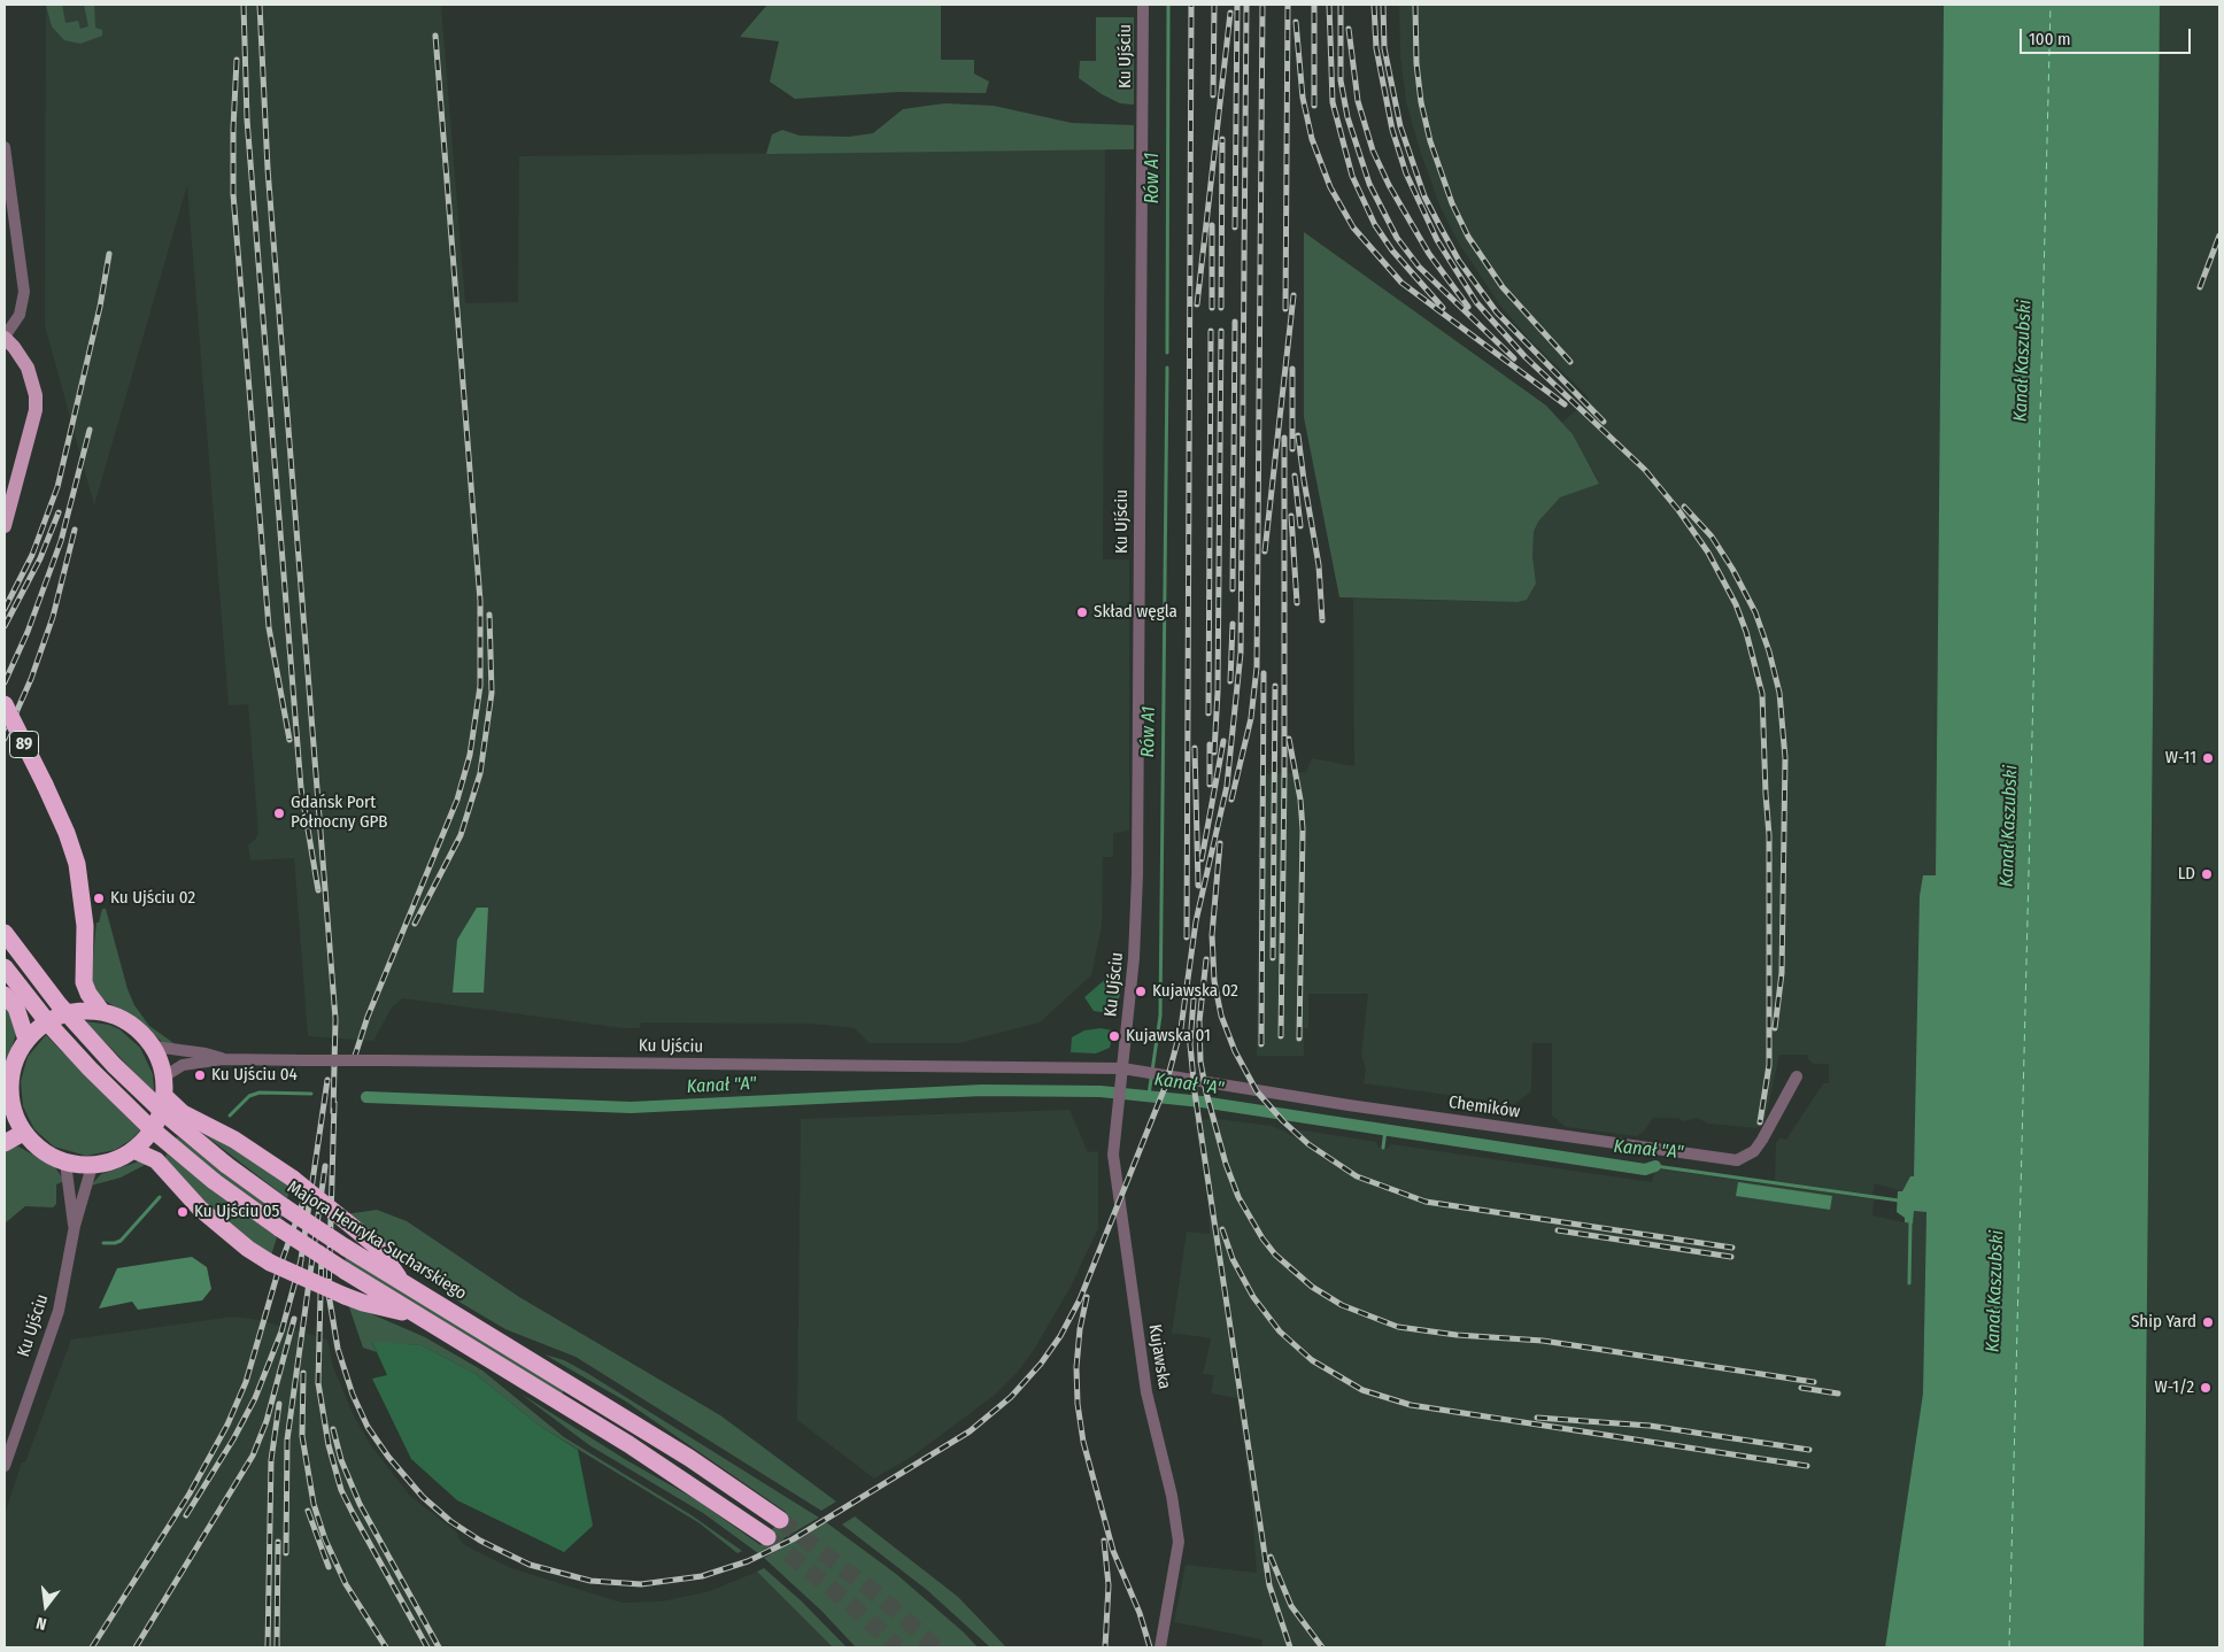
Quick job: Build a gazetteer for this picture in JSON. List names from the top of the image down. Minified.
{"streets":{"highway":["89","Majora Henryka Sucharskiego"],"street":["Ku Ujściu","Chemików","Kujawska"]},"crossings":[["Ku Ujściu","89"],["Ku Ujściu","Chemików"],["Ku Ujściu","Kujawska"],["Chemików","Kujawska"]],"water":["Rów A1","Kanał Kaszubski","Kanał \"A\""],"places":["Skład węgla","W-11","Gdańsk Port Północny GPB","LD","Ku Ujściu 02","Kujawska 02","Kujawska 01","Ku Ujściu 04","Ku Ujściu 05","Ship Yard","W-1/2"],"scale_bar":"100 m","north":"bottom"}
